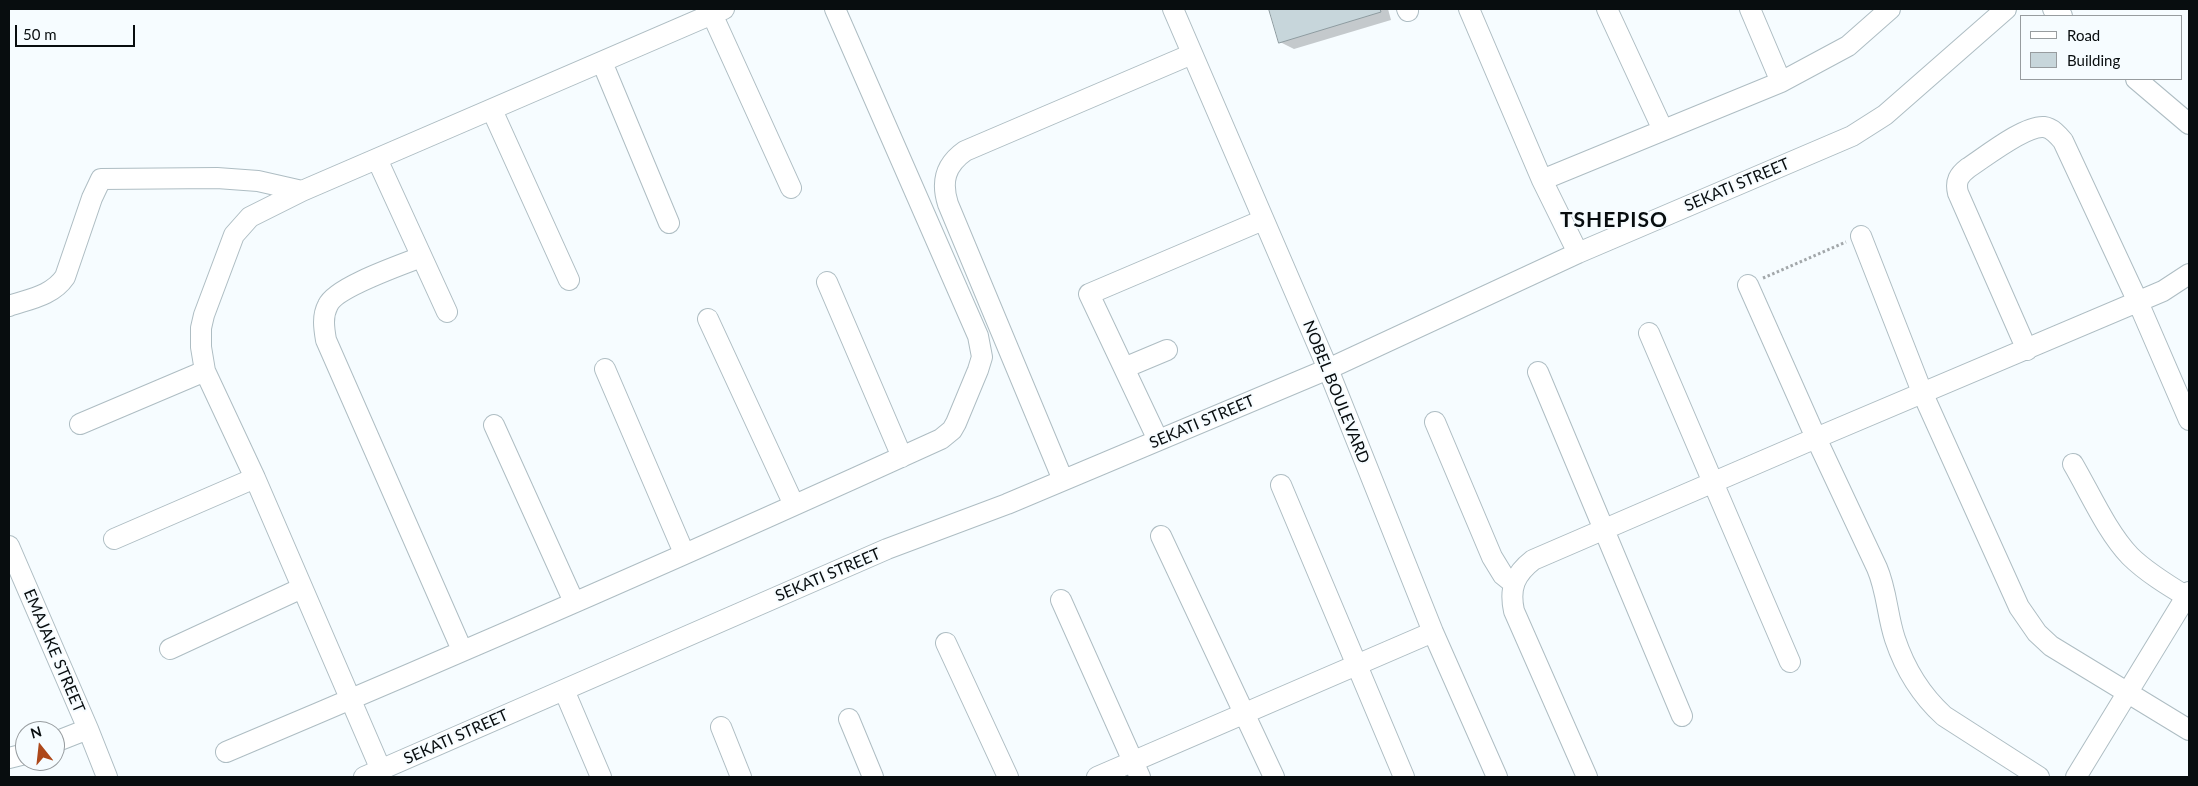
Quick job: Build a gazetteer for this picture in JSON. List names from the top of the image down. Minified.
{"streets":{"street":["SEKATI STREET","NOBEL BOULEVARD","EMAJAKE STREET"]},"crossings":[["SEKATI STREET","NOBEL BOULEVARD"]],"districts":["TSHEPISO"],"legend":["Road","Building"],"scale_bar":"50 m","north":"top"}
